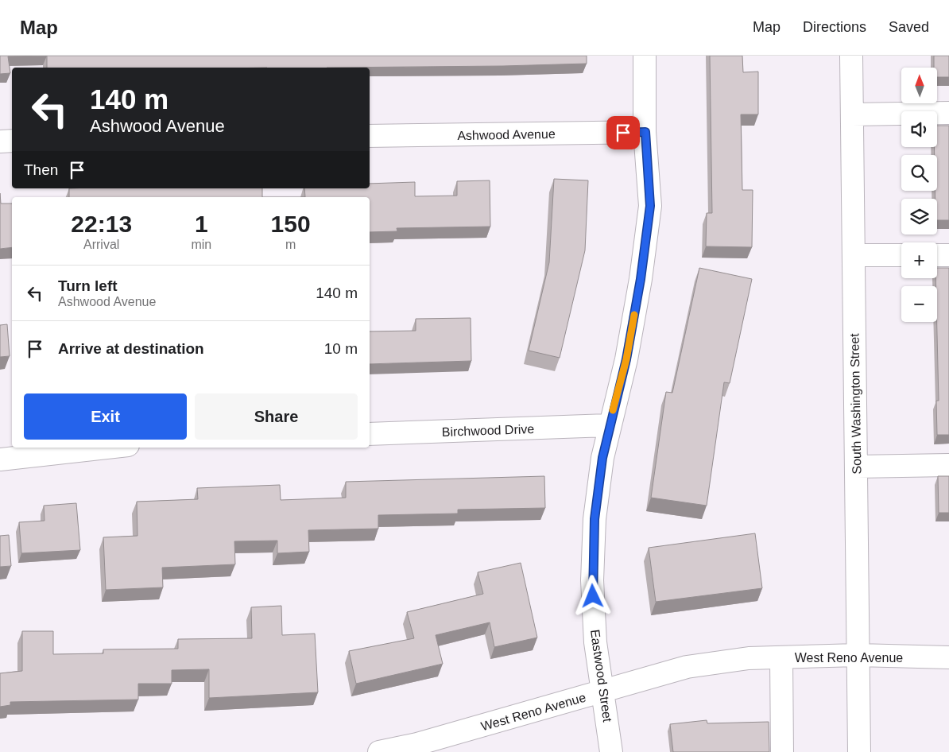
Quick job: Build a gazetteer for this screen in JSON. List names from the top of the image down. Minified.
{"streets":{"street":["Ashwood Avenue","South Washington Street","Birchwood Drive","West Reno Avenue","Eastwood Street"]},"crossings":[["Ashwood Avenue","Eastwood Street"],["South Washington Street","West Reno Avenue"],["Birchwood Drive","Eastwood Street"],["West Reno Avenue","Eastwood Street"]],"north":"top","page":{"header":"Map","nav":["Map","Directions","Saved"],"map_buttons":["+","−"],"turn":["140 m","Ashwood Avenue"],"then":"Then","eta":["22:13","Arrival","1","min","150","m"],"list":[{"name":"Turn left","note":"Ashwood Avenue","value":"140 m"},{"name":"Arrive at destination","value":"10 m"}],"buttons":["Exit","Share"]}}
